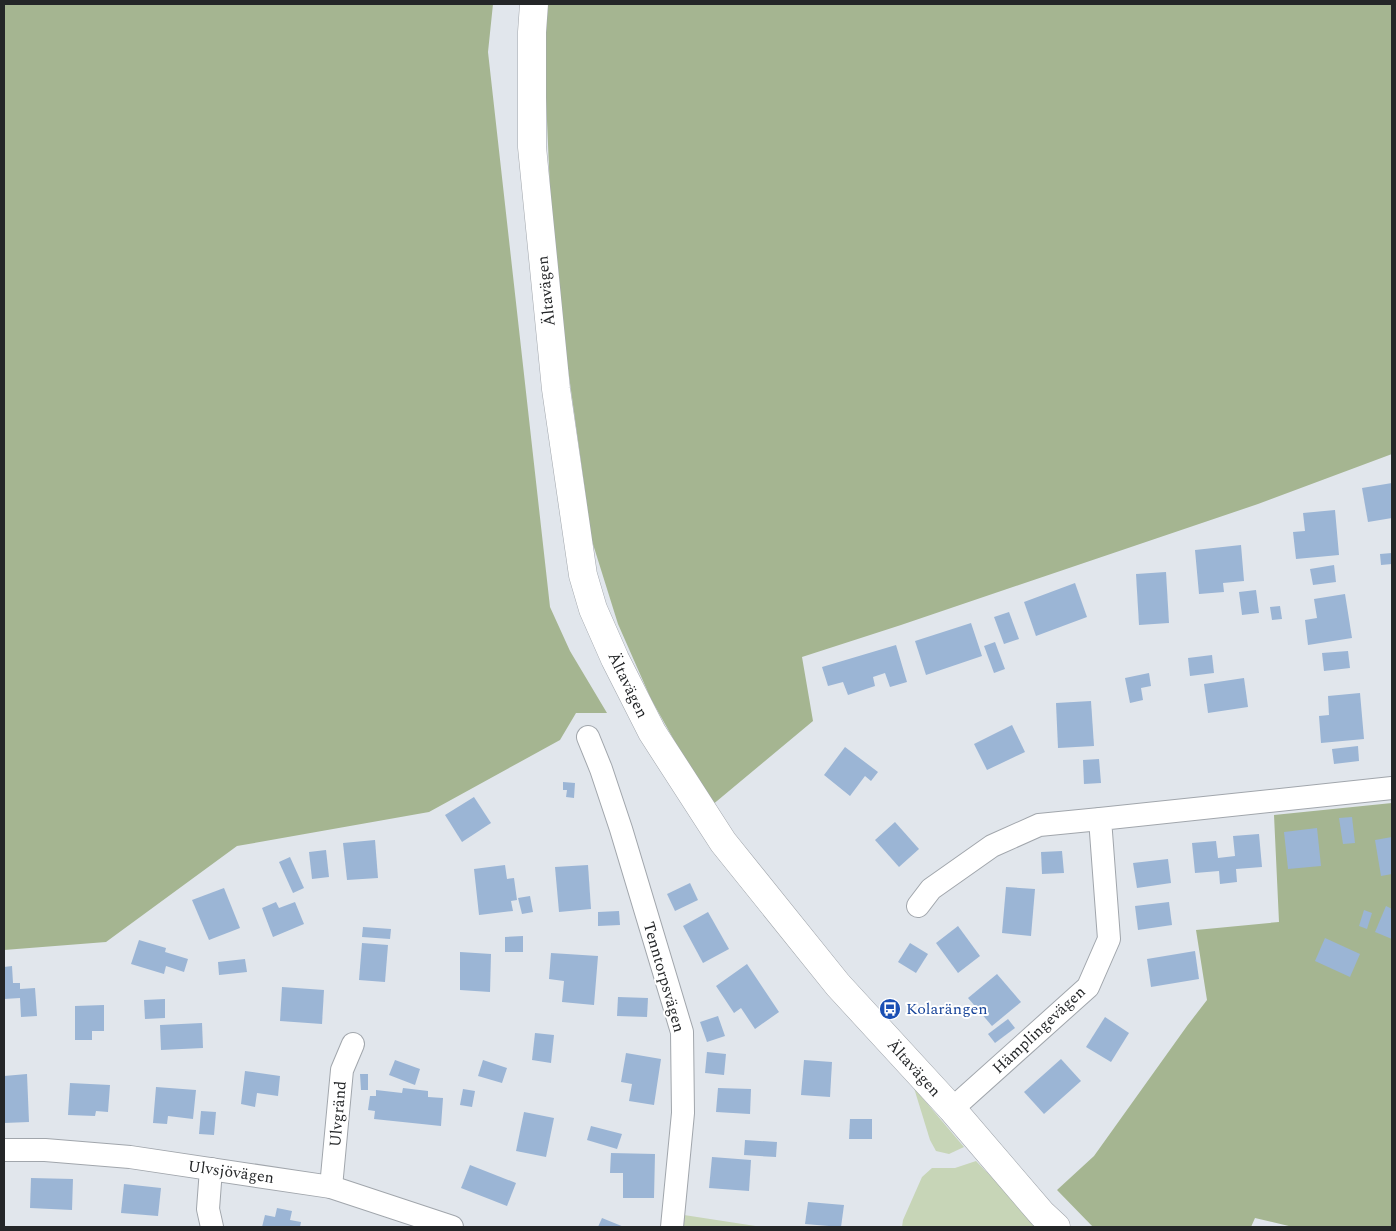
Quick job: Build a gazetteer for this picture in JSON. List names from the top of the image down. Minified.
{"streets":{"main road":["Ältavägen"],"street":["Tenntorpsvägen","Hämplingevägen","Ulvgränd","Ulvsjövägen"]},"crossings":[["Ältavägen","Hämplingevägen"],["Ulvgränd","Ulvsjövägen"]],"places":{"bus stop":["Kolarängen"]}}
